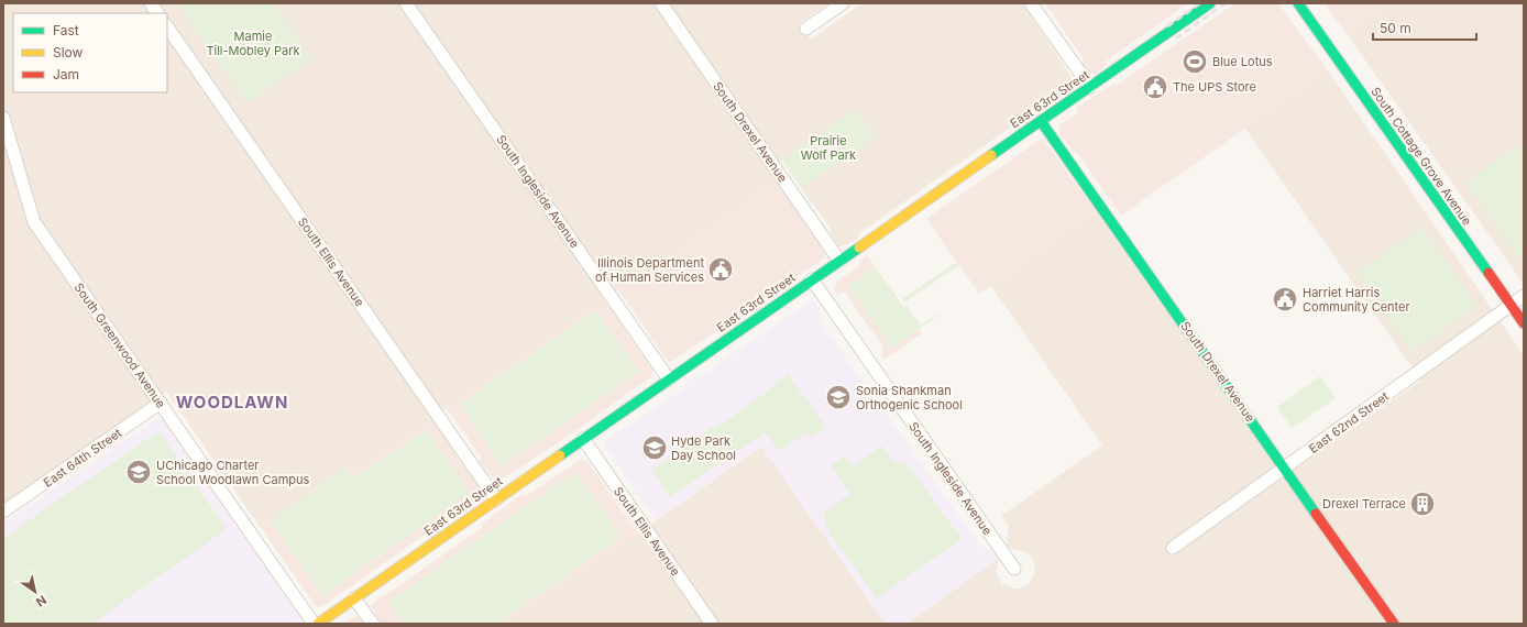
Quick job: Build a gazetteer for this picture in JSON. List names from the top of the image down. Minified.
{"streets":{"main road":["East 63rd Street","South Drexel Avenue","South Cottage Grove Avenue"],"street":["South Ingleside Avenue","South Ellis Avenue","South Greenwood Avenue","East 62nd Street","East 64th Street"]},"crossings":[["East 63rd Street","South Drexel Avenue"],["East 63rd Street","South Ingleside Avenue"],["East 63rd Street","South Ellis Avenue"],["South Drexel Avenue","East 62nd Street"],["South Cottage Grove Avenue","East 62nd Street"],["South Greenwood Avenue","East 64th Street"]],"districts":["WOODLAWN"],"parks":["Mamie Till-Mobley Park","Prairie Wolf Park"],"places":{"sports":["Blue Lotus"],"public building":["The UPS Store","Illinois Department of Human Services","Harriet Harris Community Center"],"school or university":["Sonia Shankman Orthogenic School","Hyde Park Day School","UChicago Charter School Woodlawn Campus"],"building":["Drexel Terrace"]},"legend":["Fast","Slow","Jam"],"scale_bar":"50 m","north":"bottom right"}
